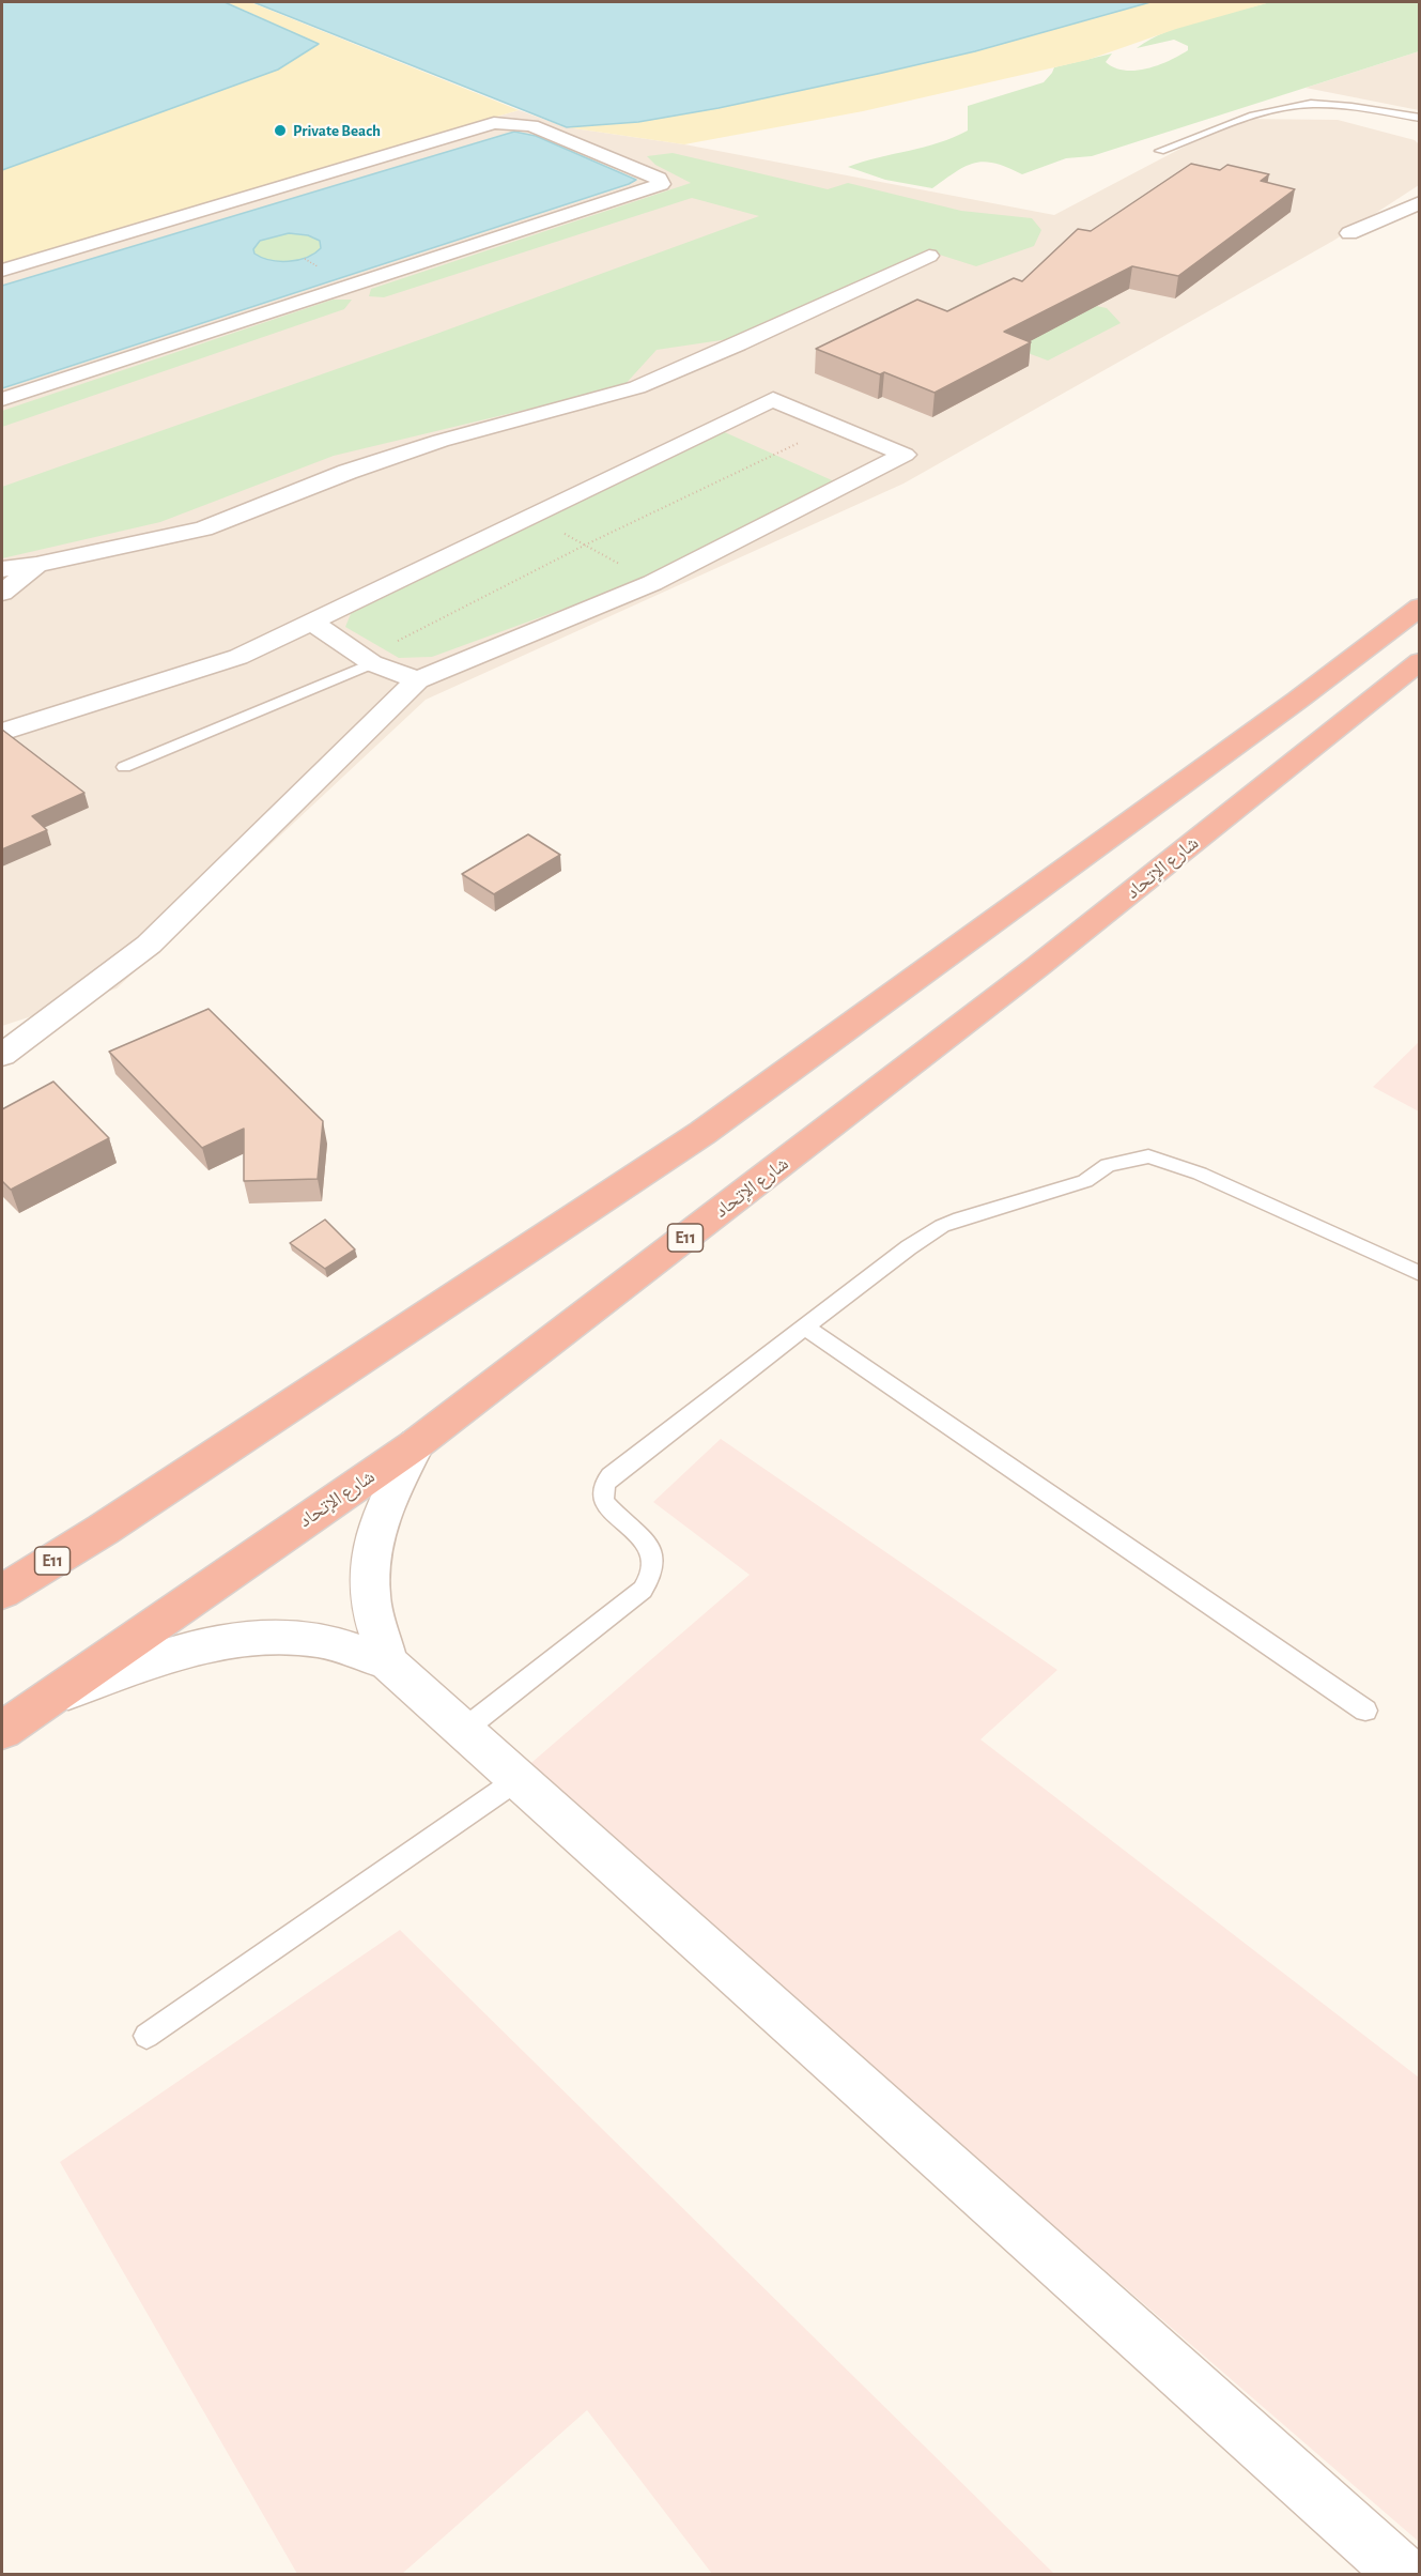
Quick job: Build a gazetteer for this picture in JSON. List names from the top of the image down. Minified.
{"streets":{"highway":["شارع الإتحاد","E11"]},"places":["Private Beach"]}
